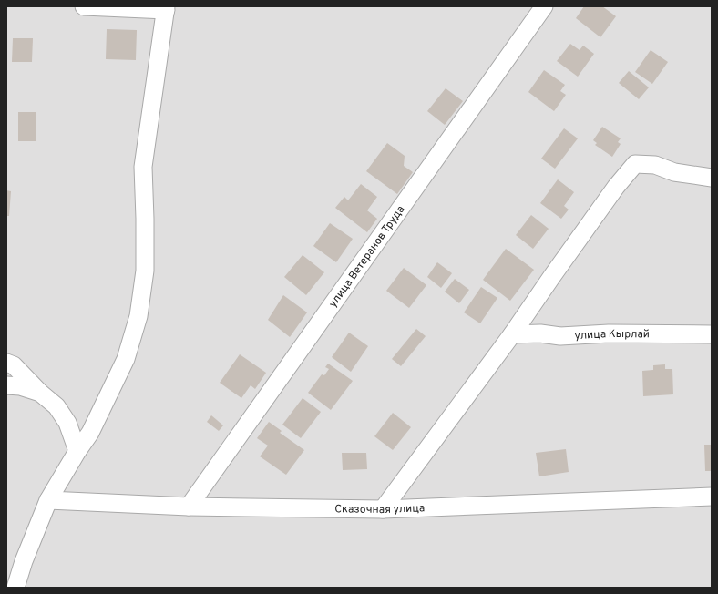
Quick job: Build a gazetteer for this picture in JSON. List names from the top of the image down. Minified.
{"streets":{"street":["улица Ветеранов Труда","улица Кырлай","Сказочная улица"]},"crossings":[["улица Ветеранов Труда","Сказочная улица"]]}
